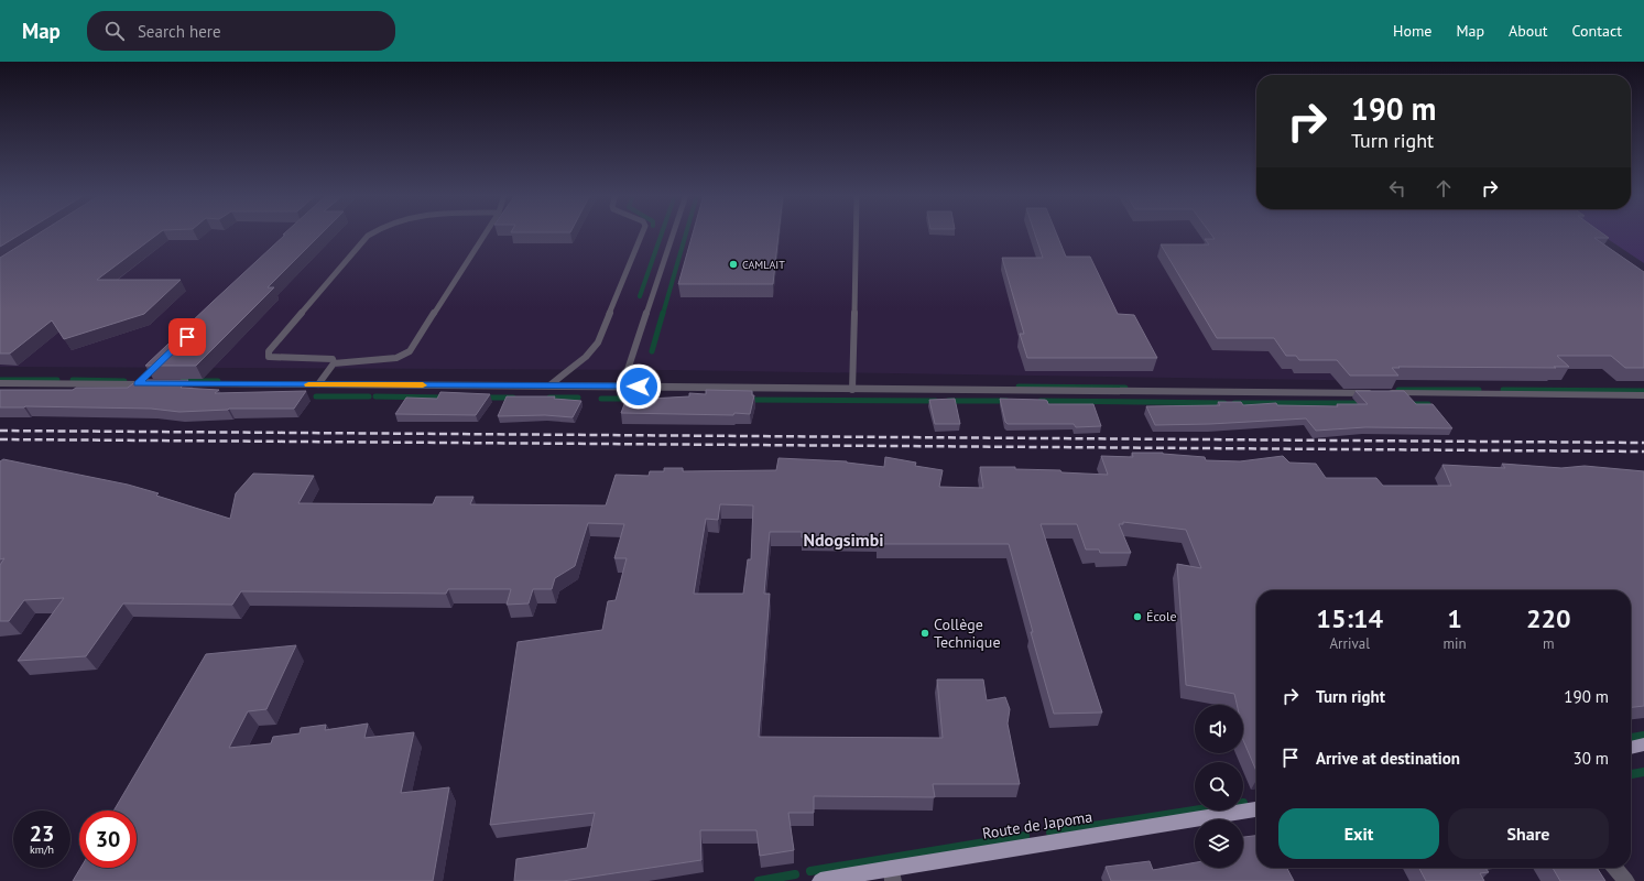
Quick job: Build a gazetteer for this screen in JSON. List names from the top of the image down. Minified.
{"streets":{"main road":["Route de Japoma"]},"districts":["Ndogsimbi"],"places":["CAMLAIT","École","Collège Technique"],"page":{"header":"Map","search":"Search here","nav":["Home","Map","About","Contact"],"turn":["190 m","Turn right"],"eta":["15:14","Arrival","1","min","220","m"],"list":[{"name":"Turn right","value":"190 m"},{"name":"Arrive at destination","value":"30 m"}],"buttons":["Exit","Share"],"speed":"23 km/h","limit":"30"}}
